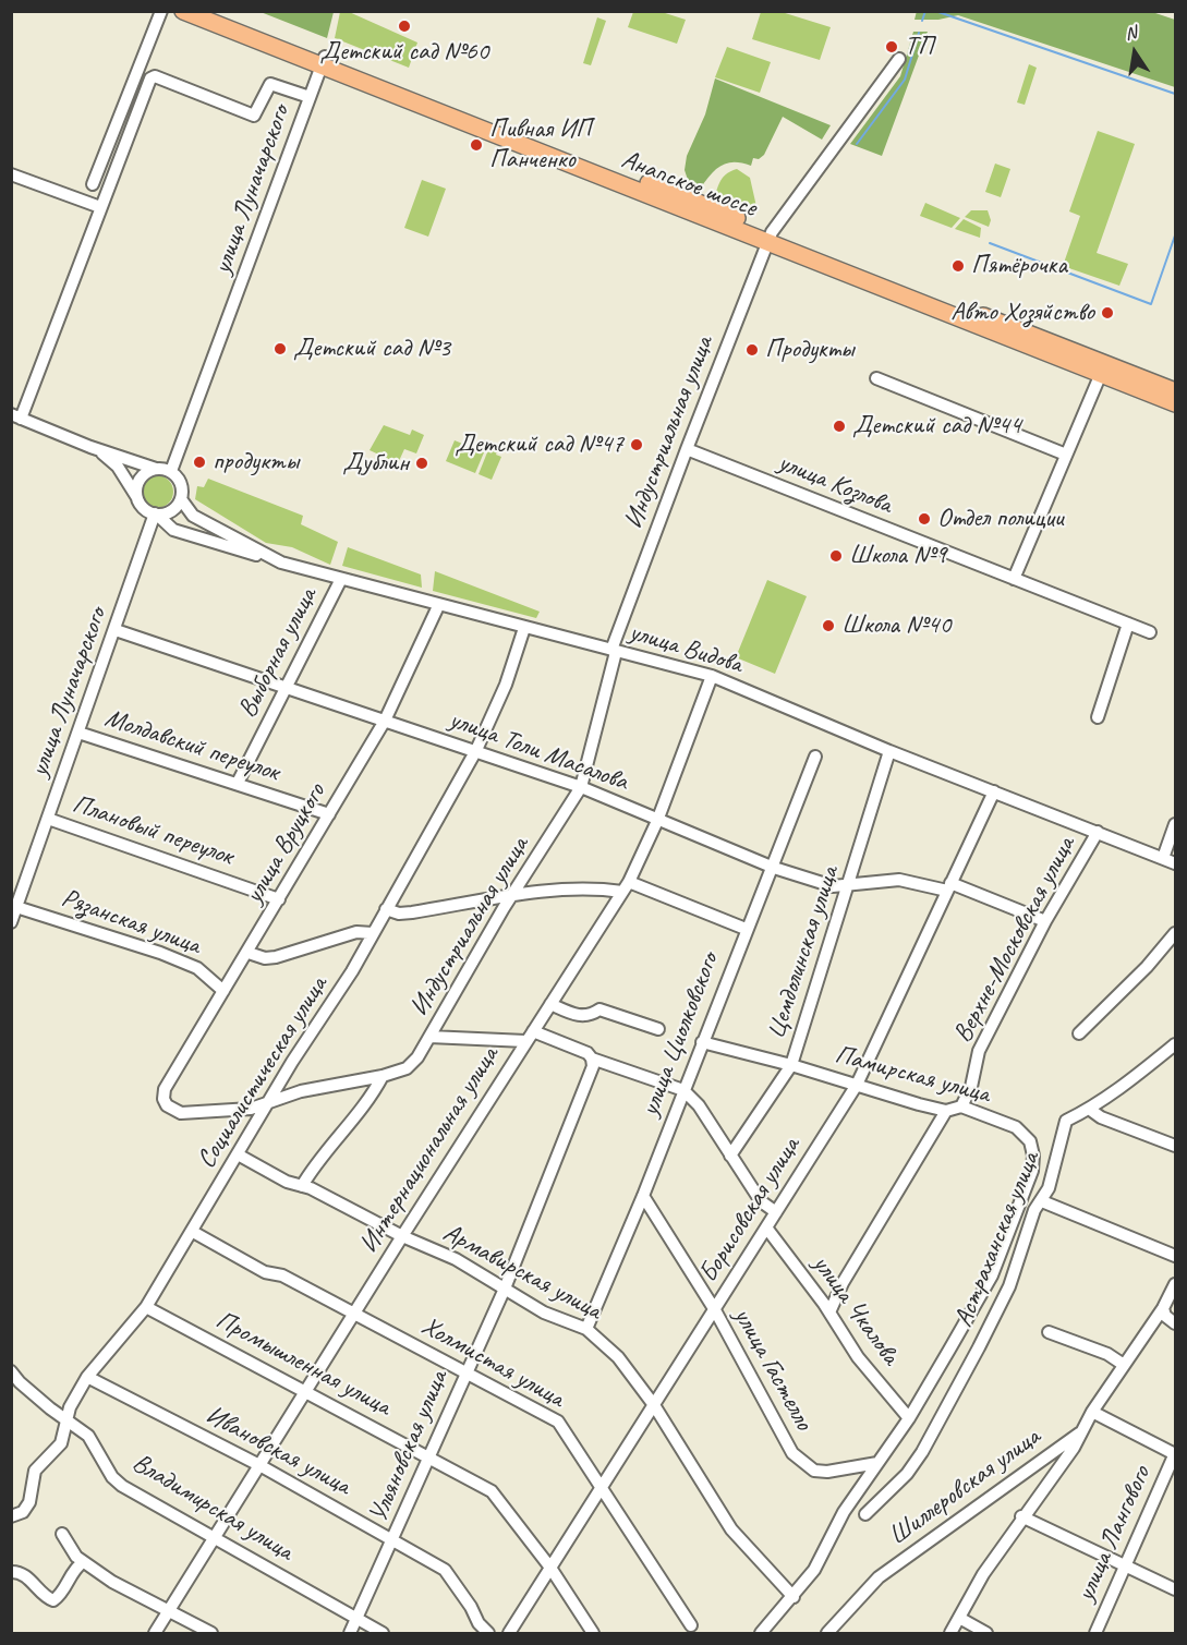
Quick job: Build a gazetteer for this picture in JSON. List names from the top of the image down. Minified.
{"streets":{"highway":["Анапское шоссе"],"street":["улица Луначарского","Индустриальная улица","улица Козлова","улица Видова","Выборная улица","Молдавский переулок","улица Толи Масалова","Плановый переулок","улица Вруцкого","Рязанская улица","Верхне-Московская улица","Цемдолинская улица","улица Циолковского","Социалистическая улица","Памирская улица","Интернациональная улица","Борисовская улица","Астраханская улица","Армавирская улица","улица Чкалова","Холмистая улица","Промышленная улица","улица Гастелло","Ульяновская улица","Ивановская улица","Шиллеровская улица","Владимирская улица","улица Лангового"]},"crossings":[["Анапское шоссе","улица Луначарского"],["Анапское шоссе","Индустриальная улица"],["улица Луначарского","улица Видова"],["улица Луначарского","Молдавский переулок"],["улица Луначарского","улица Толи Масалова"],["улица Луначарского","Плановый переулок"],["улица Луначарского","Рязанская улица"],["Индустриальная улица","улица Козлова"],["Индустриальная улица","улица Видова"],["Индустриальная улица","улица Толи Масалова"],["улица Видова","Выборная улица"],["улица Видова","улица Вруцкого"],["улица Видова","Верхне-Московская улица"],["улица Видова","Цемдолинская улица"],["улица Видова","Социалистическая улица"],["улица Видова","Интернациональная улица"],["улица Видова","Борисовская улица"],["Выборная улица","Молдавский переулок"],["Выборная улица","улица Толи Масалова"],["Молдавский переулок","улица Вруцкого"],["улица Толи Масалова","улица Вруцкого"],["улица Толи Масалова","Верхне-Московская улица"],["улица Толи Масалова","Цемдолинская улица"],["улица Толи Масалова","улица Циолковского"],["улица Толи Масалова","Социалистическая улица"],["улица Толи Масалова","Интернациональная улица"],["улица Толи Масалова","Борисовская улица"],["Плановый переулок","улица Вруцкого"],["улица Вруцкого","Рязанская улица"],["улица Вруцкого","Социалистическая улица"],["Верхне-Московская улица","Памирская улица"],["Цемдолинская улица","Памирская улица"],["улица Циолковского","Памирская улица"],["улица Циолковского","Армавирская улица"],["улица Циолковского","улица Гастелло"],["Социалистическая улица","Армавирская улица"],["Социалистическая улица","Холмистая улица"],["Социалистическая улица","Промышленная улица"],["Социалистическая улица","Ивановская улица"],["Социалистическая улица","Владимирская улица"],["Памирская улица","Борисовская улица"],["Памирская улица","Астраханская улица"],["Интернациональная улица","Армавирская улица"],["Интернациональная улица","Холмистая улица"],["Интернациональная улица","Промышленная улица"],["Интернациональная улица","Ивановская улица"],["Интернациональная улица","Владимирская улица"],["Борисовская улица","Армавирская улица"],["Борисовская улица","улица Чкалова"],["Борисовская улица","Холмистая улица"],["Борисовская улица","Промышленная улица"],["Борисовская улица","улица Гастелло"],["Астраханская улица","Армавирская улица"],["Астраханская улица","улица Чкалова"],["Астраханская улица","улица Гастелло"],["Армавирская улица","Ульяновская улица"],["Холмистая улица","Ульяновская улица"],["Промышленная улица","Ульяновская улица"],["Ульяновская улица","Ивановская улица"],["Ульяновская улица","Владимирская улица"]],"places":["Детский сад №60","ТП","Пивная ИП Панченко","Пятёрочка","Авто Хозяйство","Детский сад №3","Продукты","Детский сад №44","Детский сад №47","продукты","Дублин","Отдел полиции","Школа №9","Школа №40"],"north":"top"}
